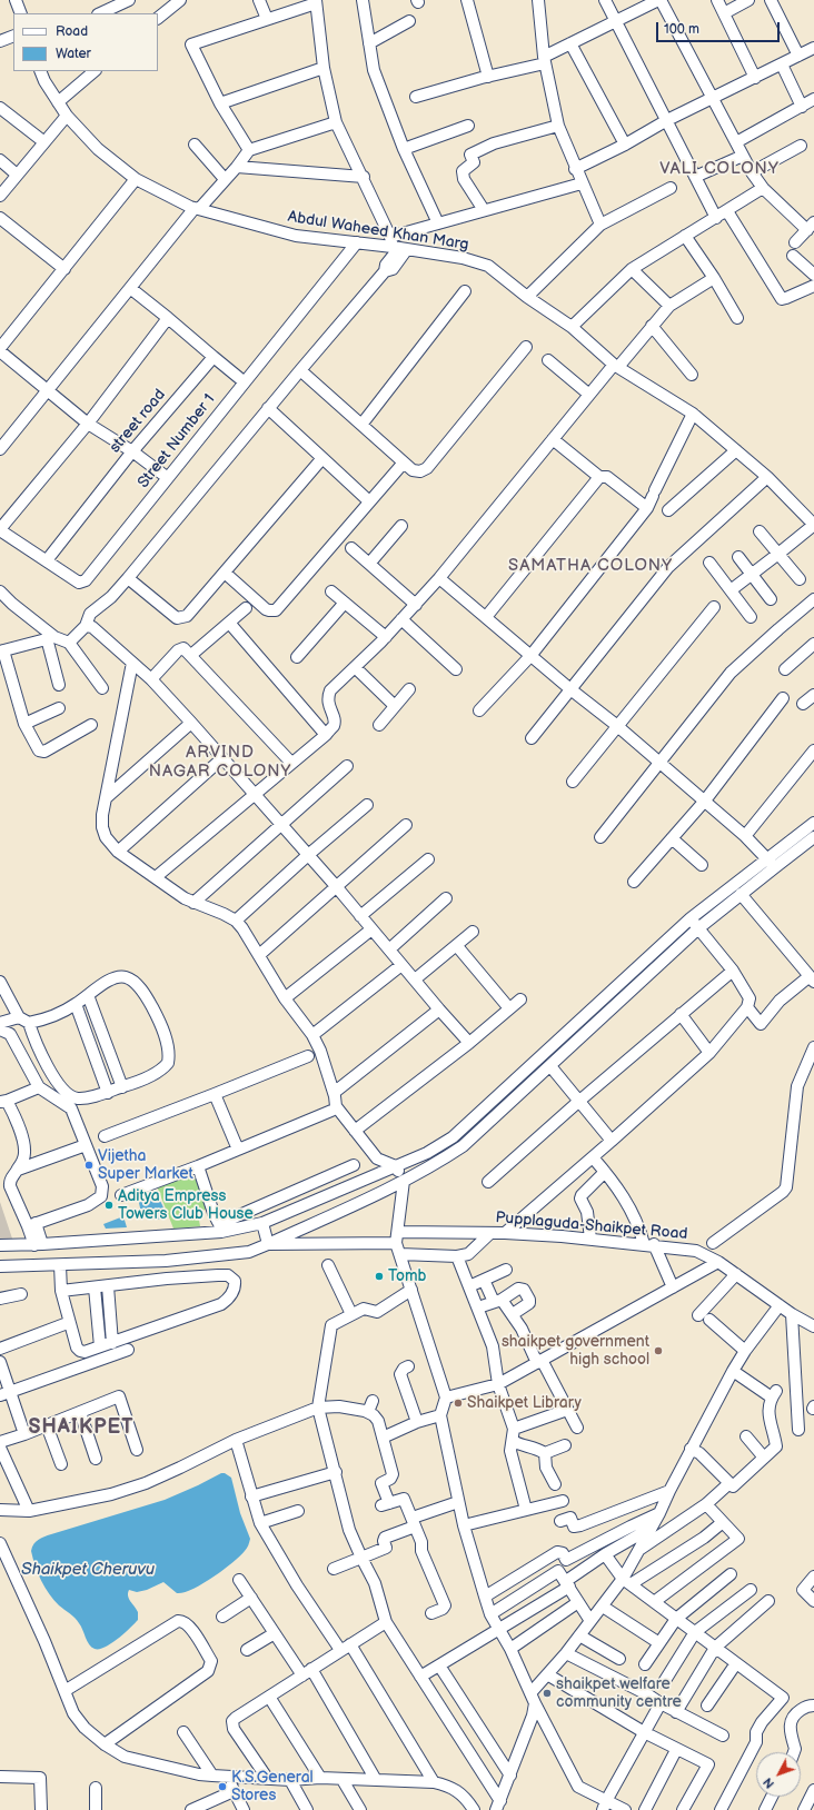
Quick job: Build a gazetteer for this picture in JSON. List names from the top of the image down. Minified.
{"streets":{"street":["Abdul Waheed Khan Marg","street road","Street Number 1","Pupplaguda-Shaikpet Road"]},"crossings":[["Abdul Waheed Khan Marg","Street Number 1"],["street road","Street Number 1"]],"districts":["VALI COLONY","SAMATHA COLONY","ARVIND NAGAR COLONY","SHAIKPET"],"water":["Shaikpet Cheruvu"],"places":["Vijetha Super Market","Aditya Empress Towers Club House","Tomb","shaikpet government high school","Shaikpet Library","shaikpet welfare community centre","K.S.General Stores"],"legend":["Road","Water"],"scale_bar":"100 m","north":"bottom left"}
